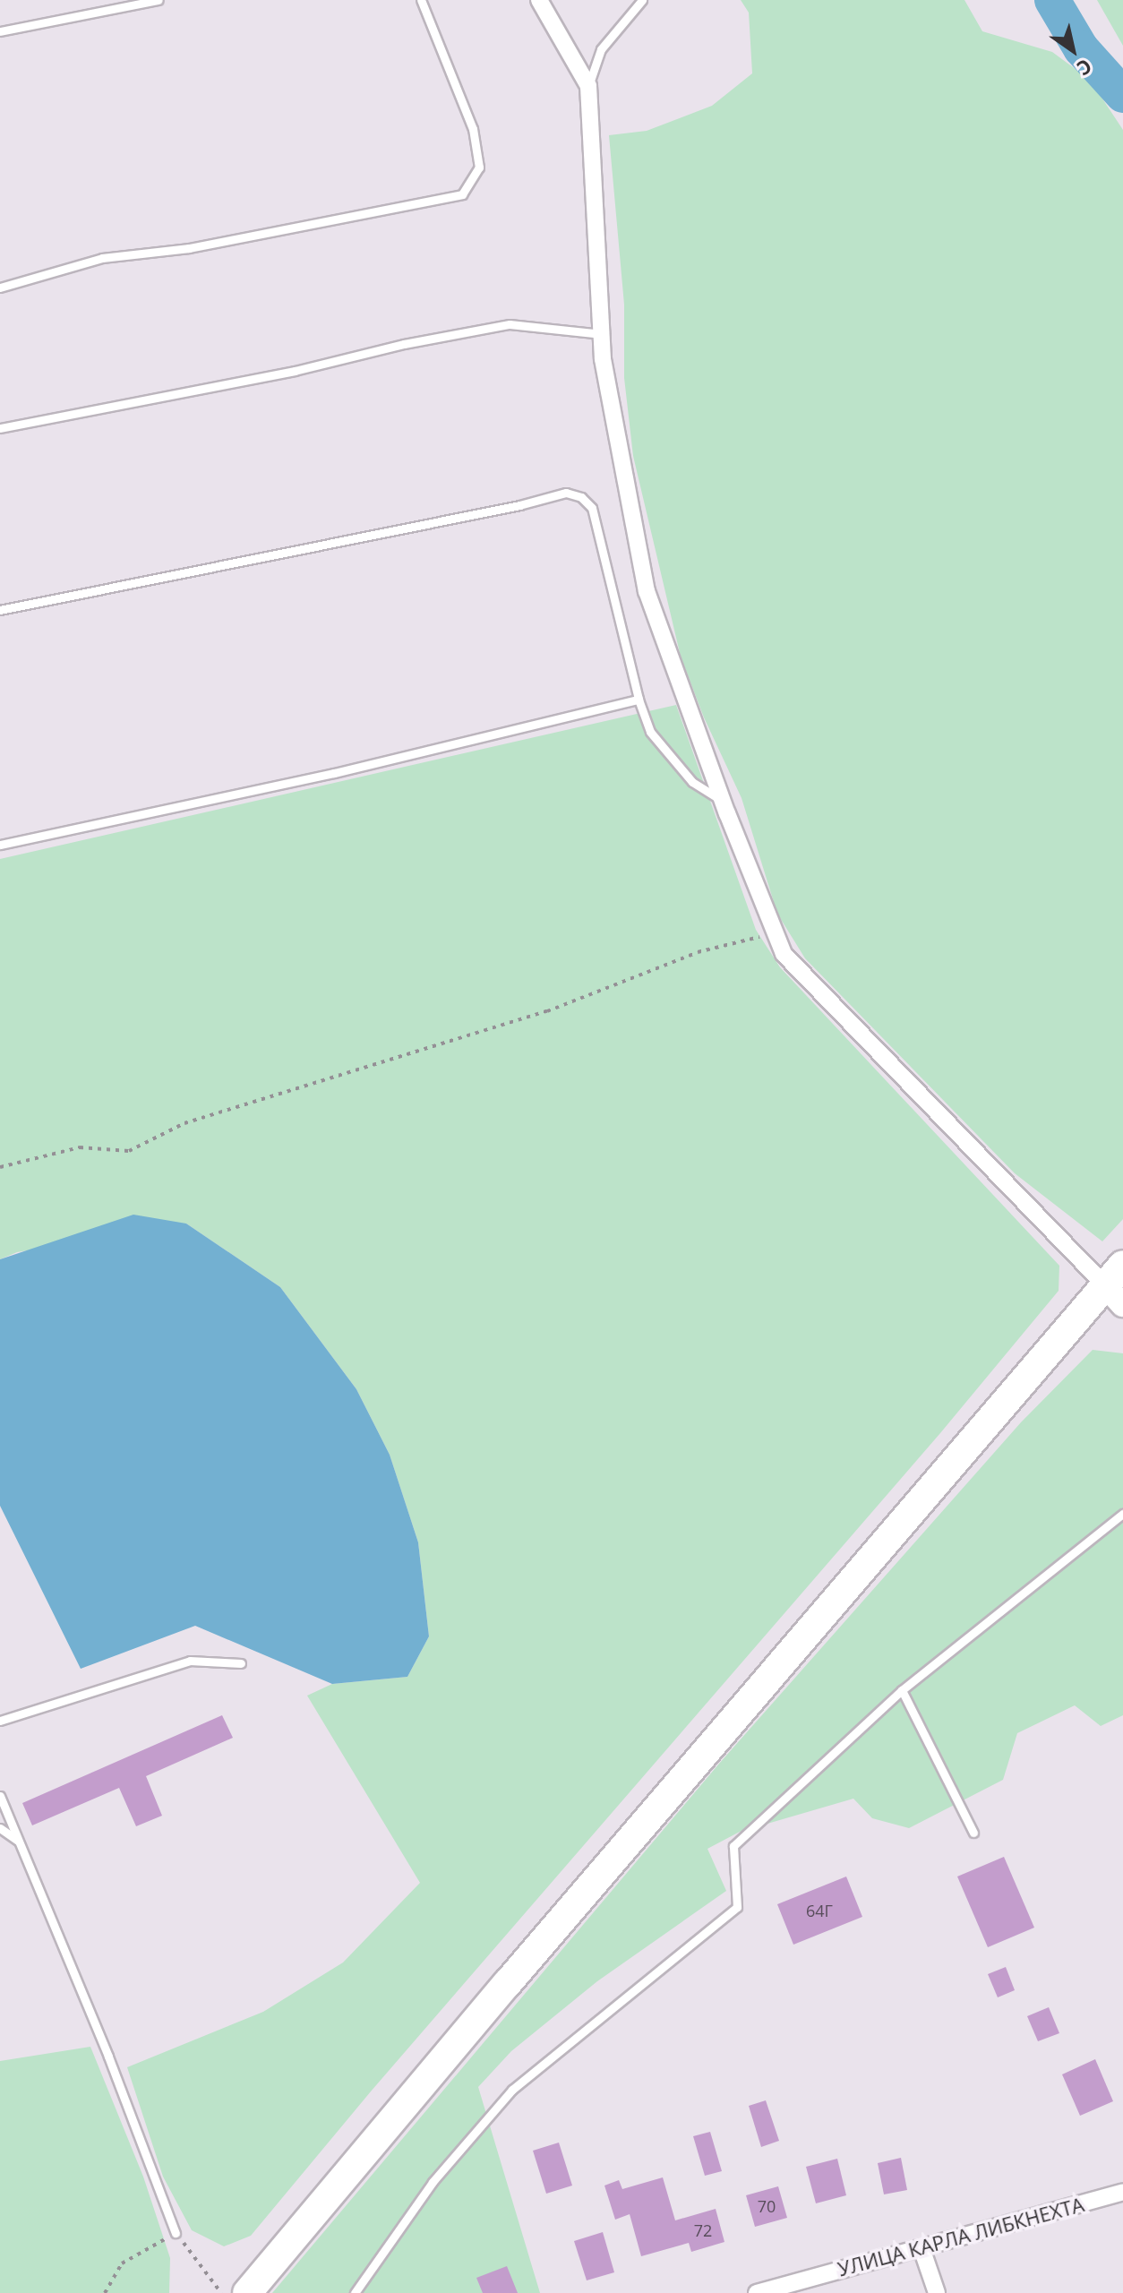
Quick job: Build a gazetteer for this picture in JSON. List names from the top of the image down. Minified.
{"streets":{"street":["УЛИЦА КАРЛА ЛИБКНЕХТА"]},"house_numbers":["64Г","70","72"],"north":"bottom right"}
